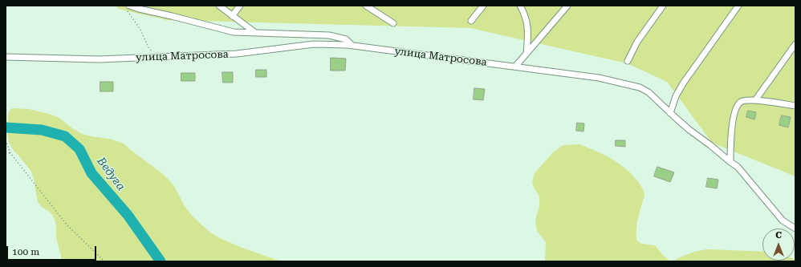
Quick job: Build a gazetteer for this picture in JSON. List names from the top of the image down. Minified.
{"streets":{"street":["улица Матросова"]},"water":["Ведуга"],"scale_bar":"100 m","north":"top"}
